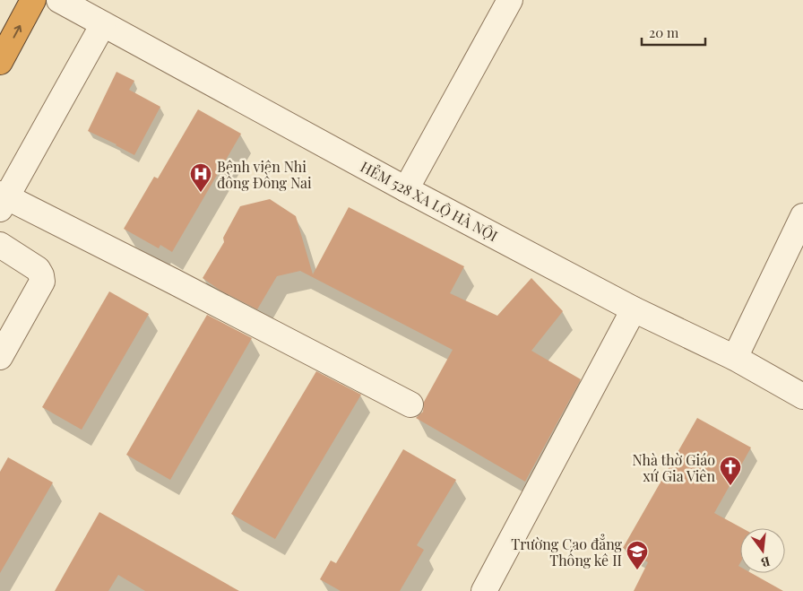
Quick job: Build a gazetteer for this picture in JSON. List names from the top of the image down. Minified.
{"streets":{"street":["HẺM 528 XA LỘ HÀ NỘI"]},"places":{"hospital":["Bệnh viện Nhi đồng Đồng Nai"],"church":["Nhà thờ Giáo xứ Gia Viên"],"school or university":["Trường Cao đẳng Thống kê II"]},"scale_bar":"20 m","north":"bottom"}
